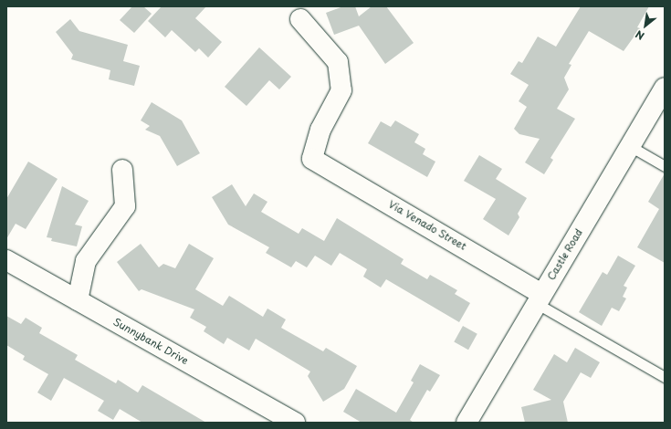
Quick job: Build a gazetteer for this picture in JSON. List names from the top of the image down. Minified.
{"streets":{"street":["Via Venado Street","Castle Road","Sunnybank Drive"]},"crossings":[["Via Venado Street","Castle Road"]],"north":"bottom left"}
